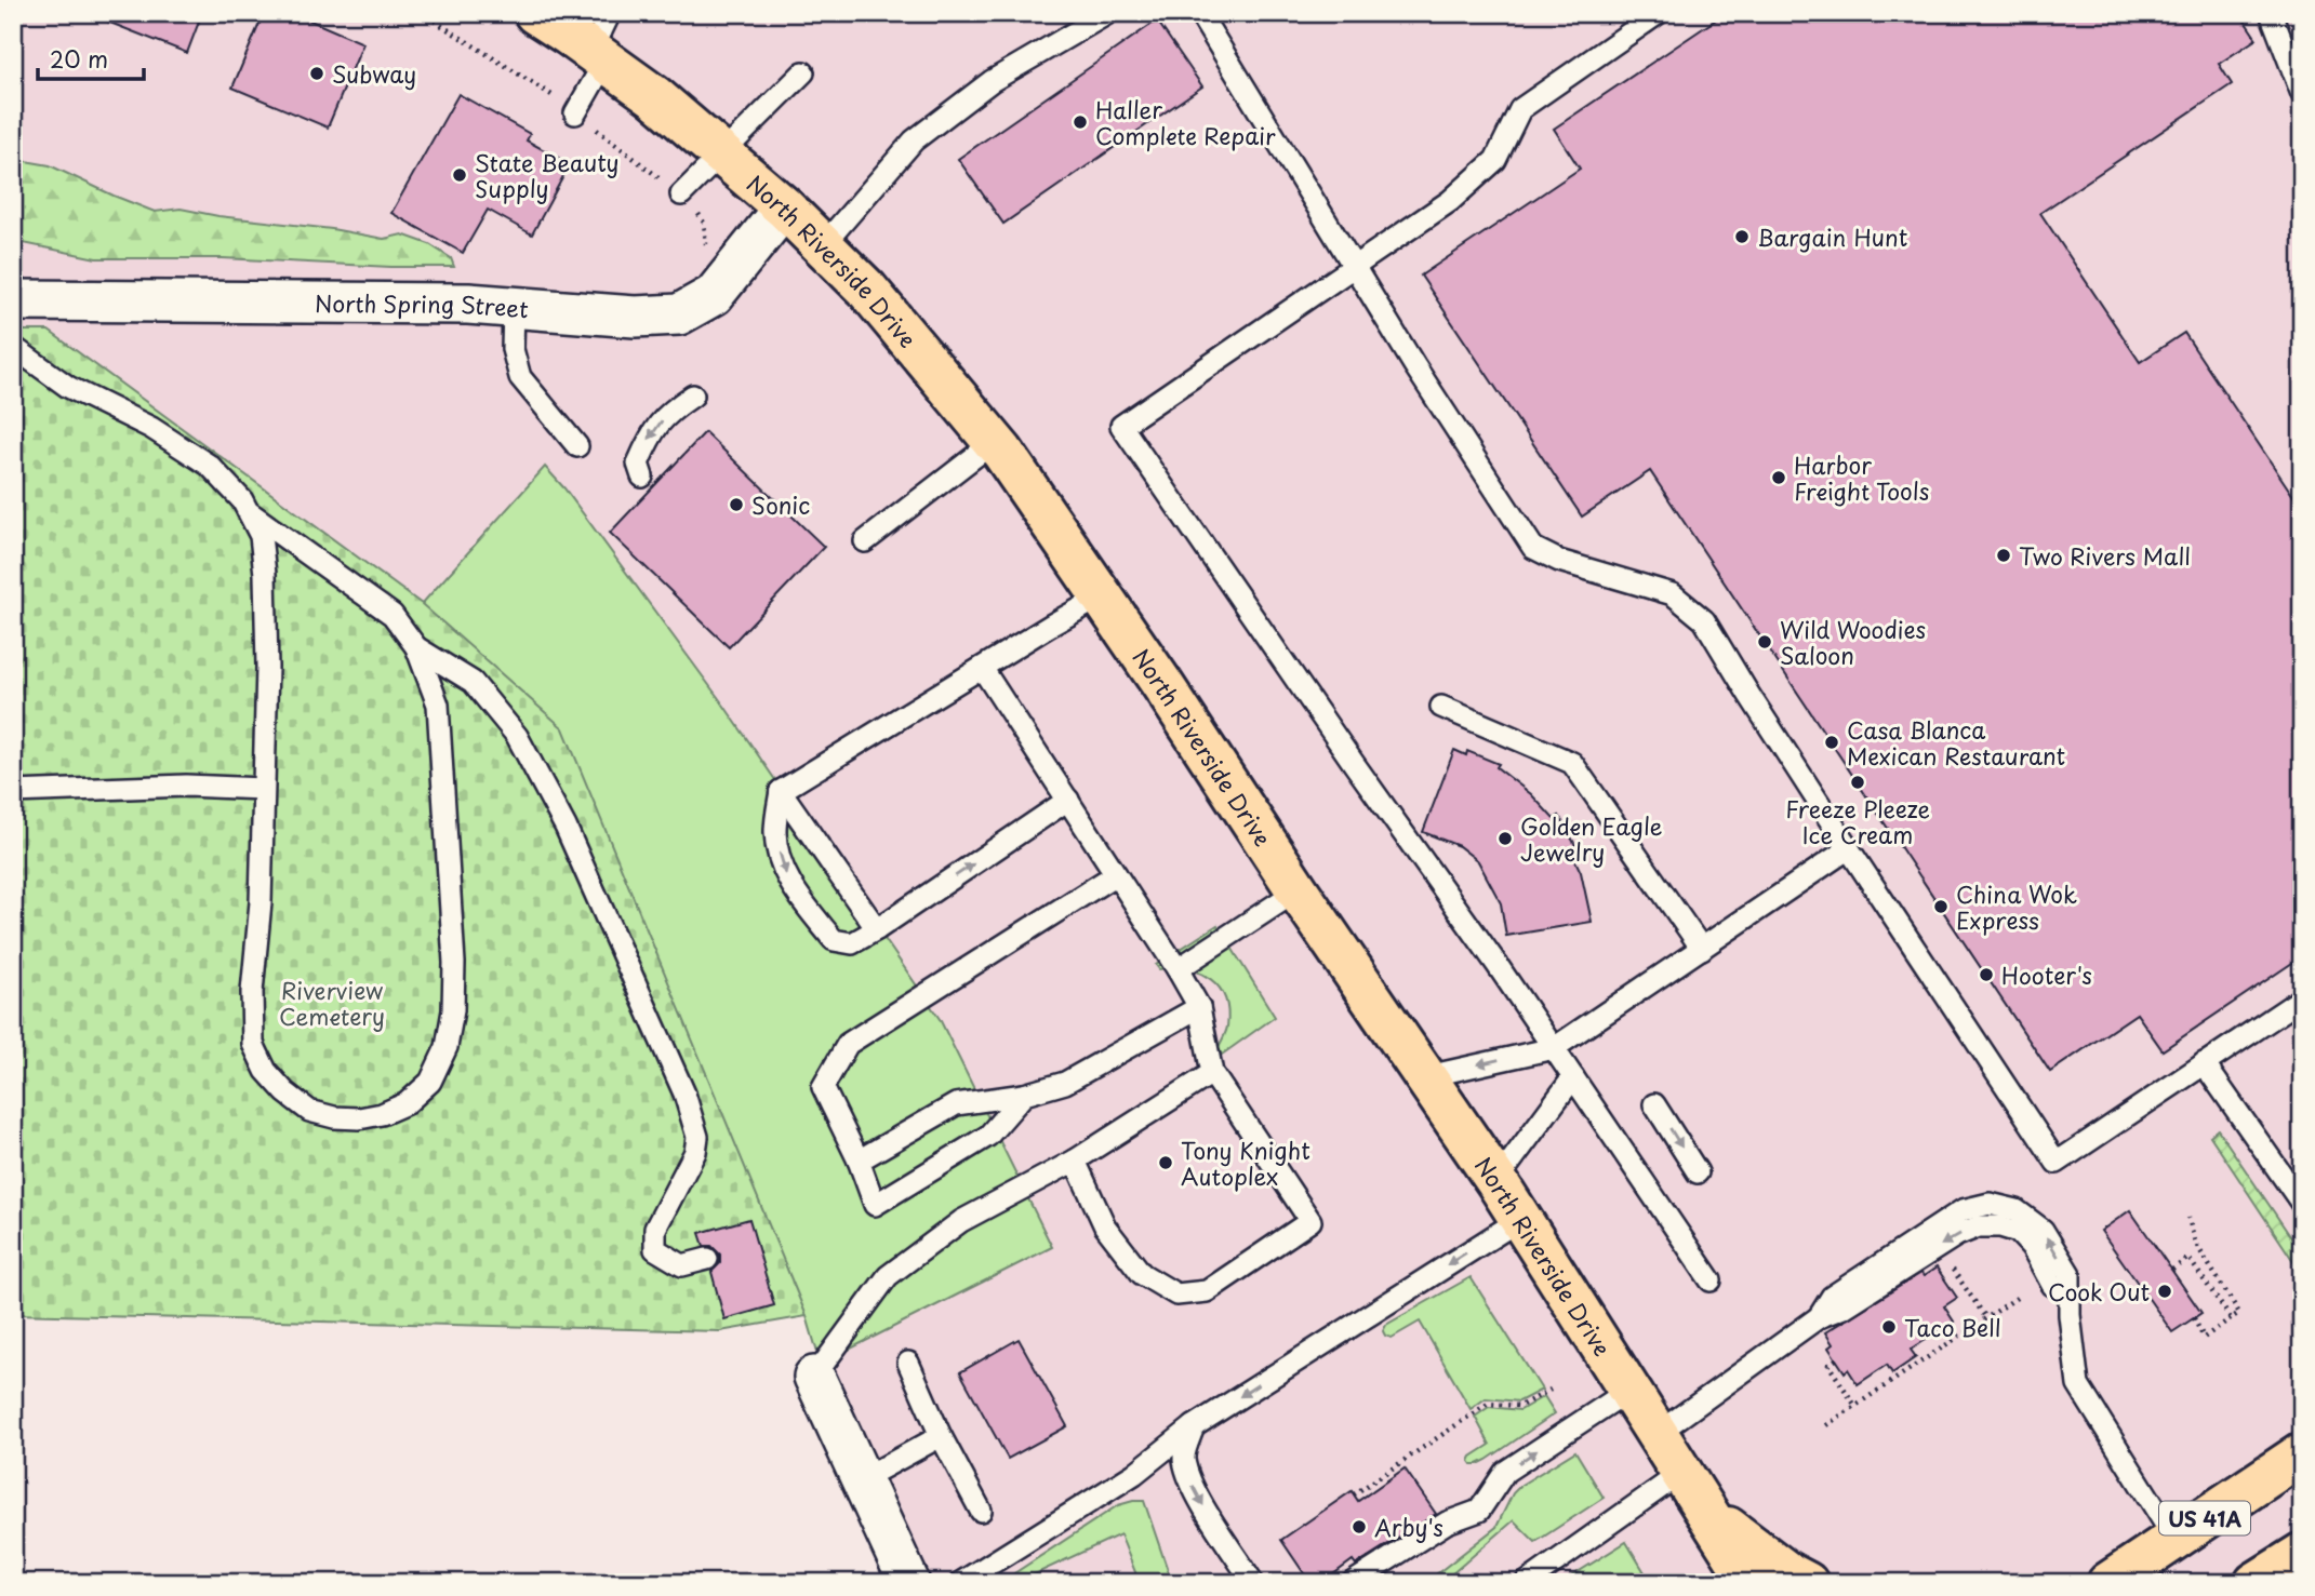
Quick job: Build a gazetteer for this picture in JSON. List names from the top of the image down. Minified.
{"streets":{"highway":["North Riverside Drive","US 41A"],"street":["North Spring Street"]},"crossings":[["North Riverside Drive","North Spring Street"]],"parks":["Riverview Cemetery"],"places":["Subway","Haller Complete Repair","State Beauty Supply","Bargain Hunt","Harbor Freight Tools","Sonic","Two Rivers Mall","Wild Woodies Saloon","Casa Blanca Mexican Restaurant","Freeze Pleeze Ice Cream","Golden Eagle Jewelry","China Wok Express","Hooter's","Tony Knight Autoplex","Cook Out","Taco Bell","Arby's"],"scale_bar":"20 m"}
